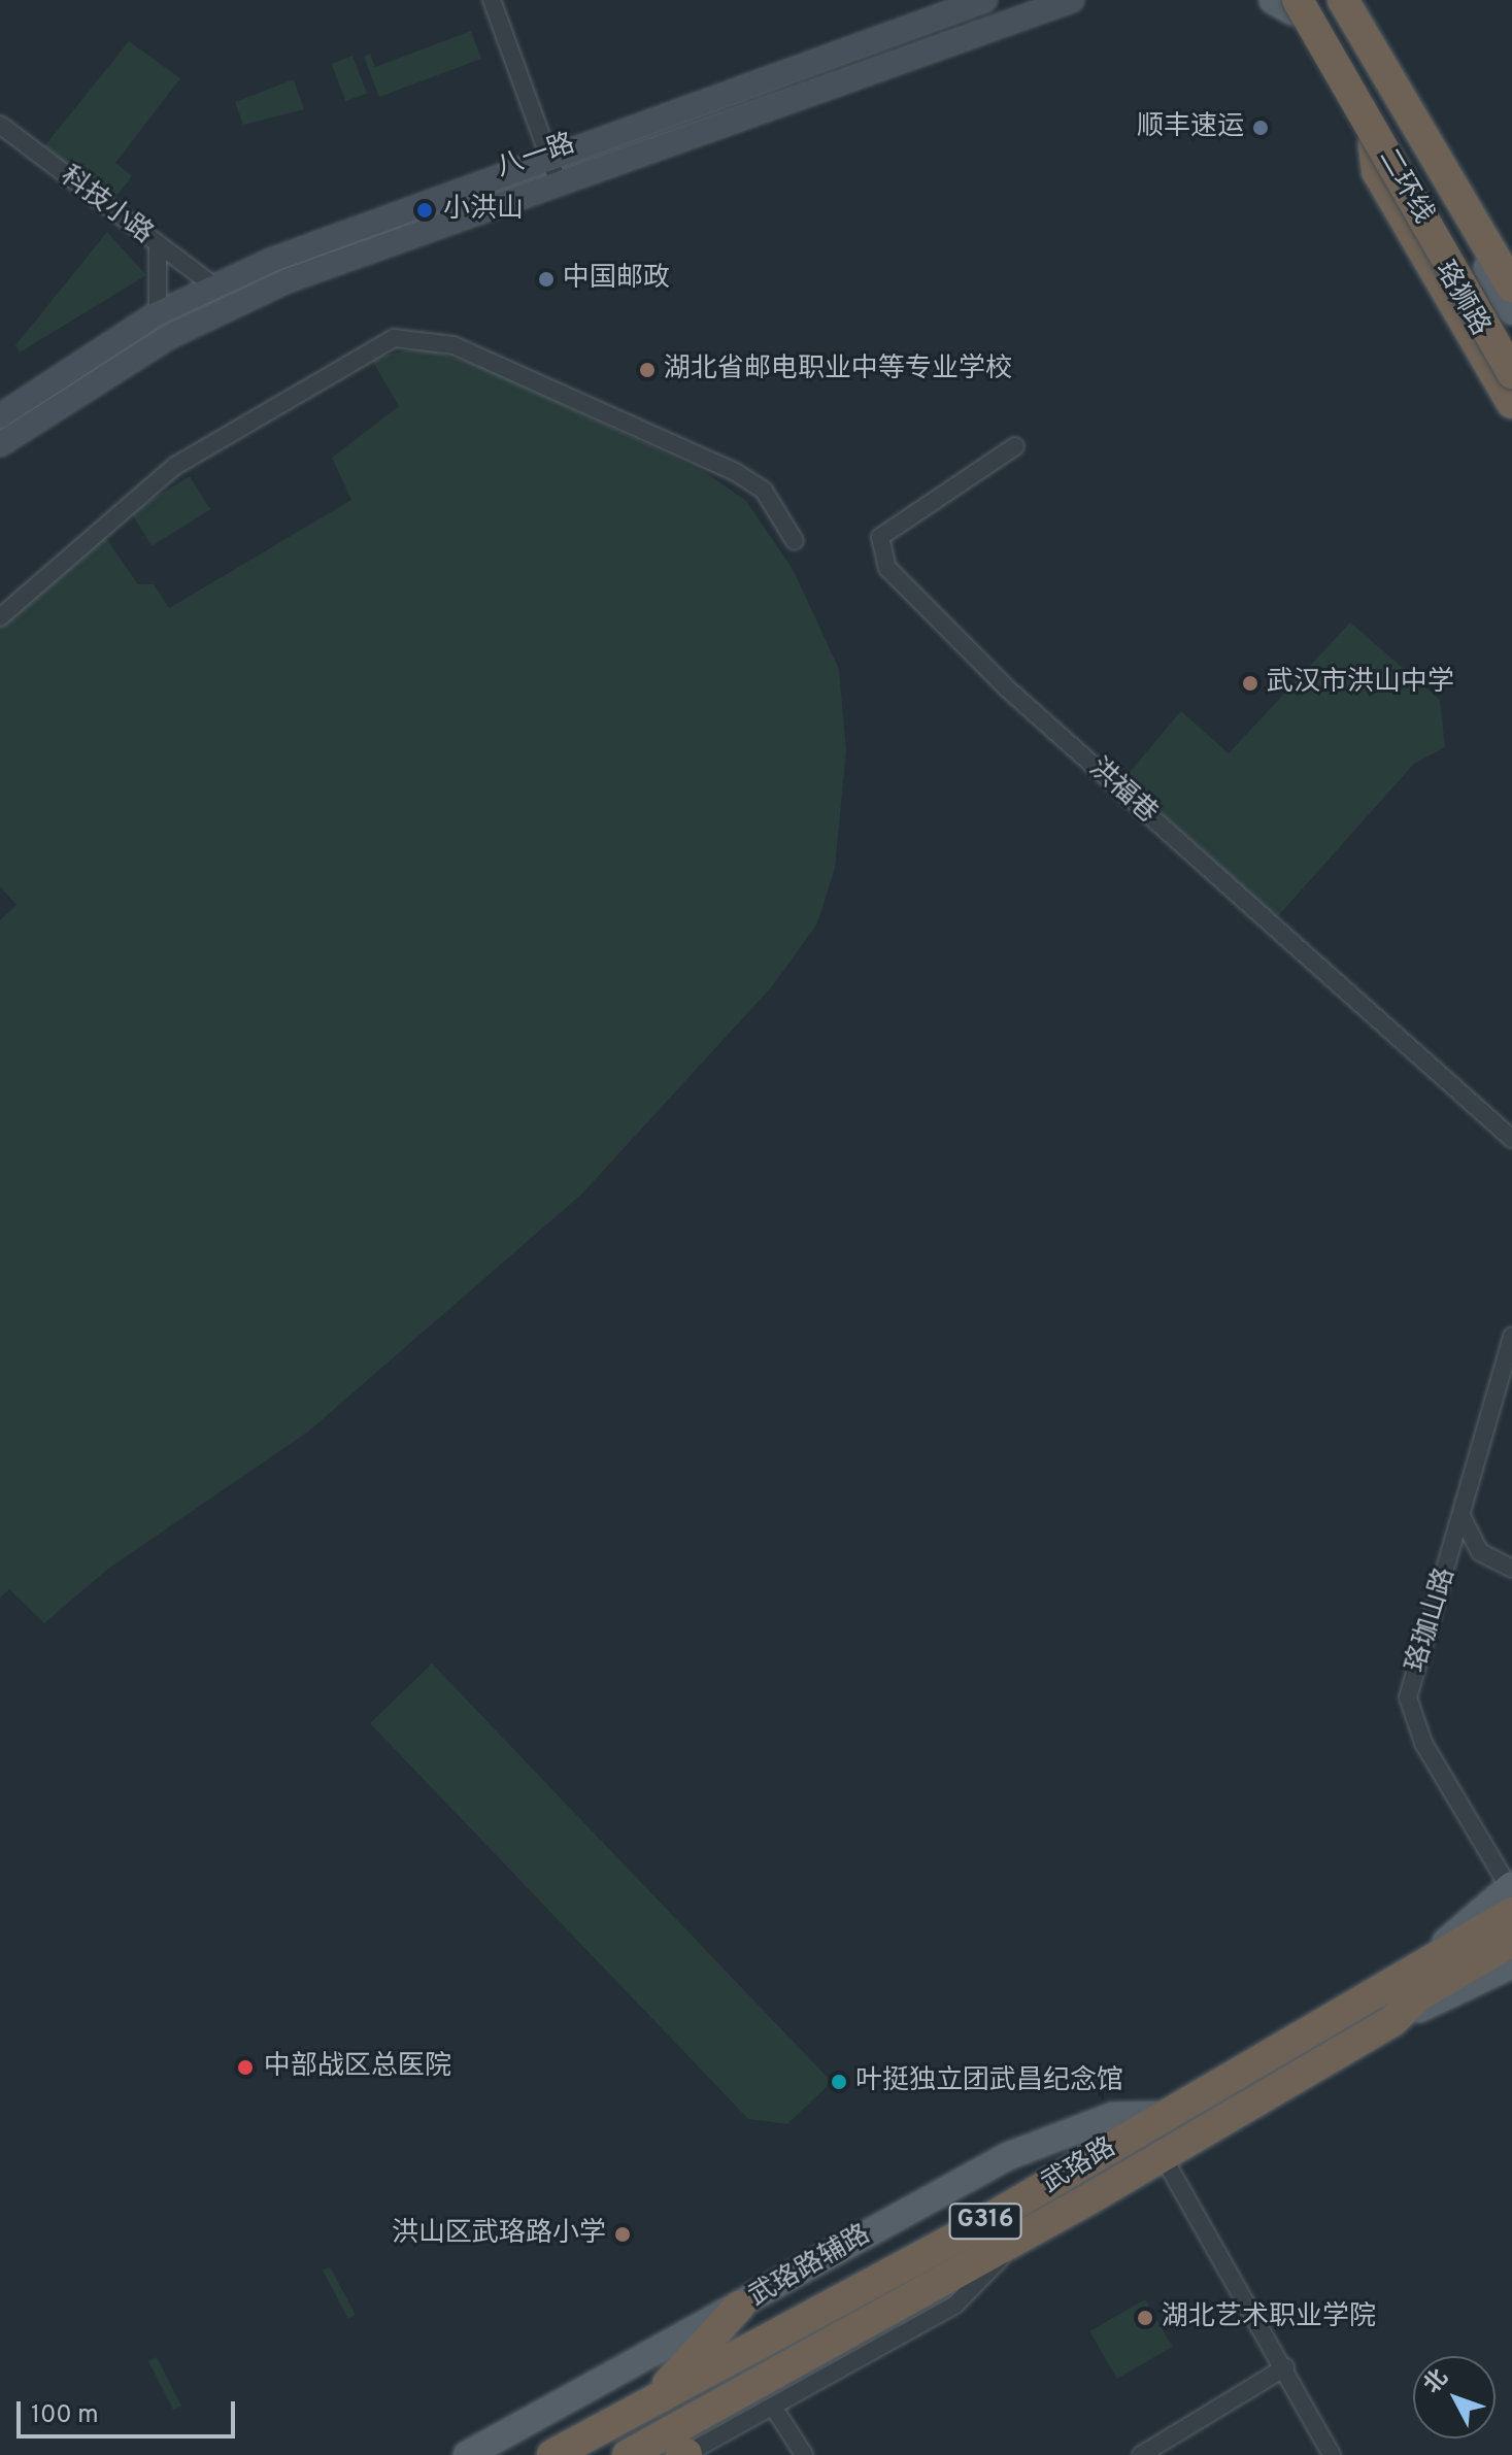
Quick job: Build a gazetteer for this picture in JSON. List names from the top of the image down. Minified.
{"streets":{"highway":["二环线","武珞路","G316"],"main road":["八一路","珞狮路","武珞路辅路"],"street":["科技小路","洪福巷","珞珈山路"]},"crossings":[["八一路","科技小路"],["二环线","珞狮路"],["珞珈山路","武珞路"],["武珞路","武珞路辅路"]],"places":["顺丰速运","小洪山","中国邮政","湖北省邮电职业中等专业学校","武汉市洪山中学","中部战区总医院","叶挺独立团武昌纪念馆","洪山区武珞路小学","湖北艺术职业学院"],"scale_bar":"100 m","north":"top left"}
